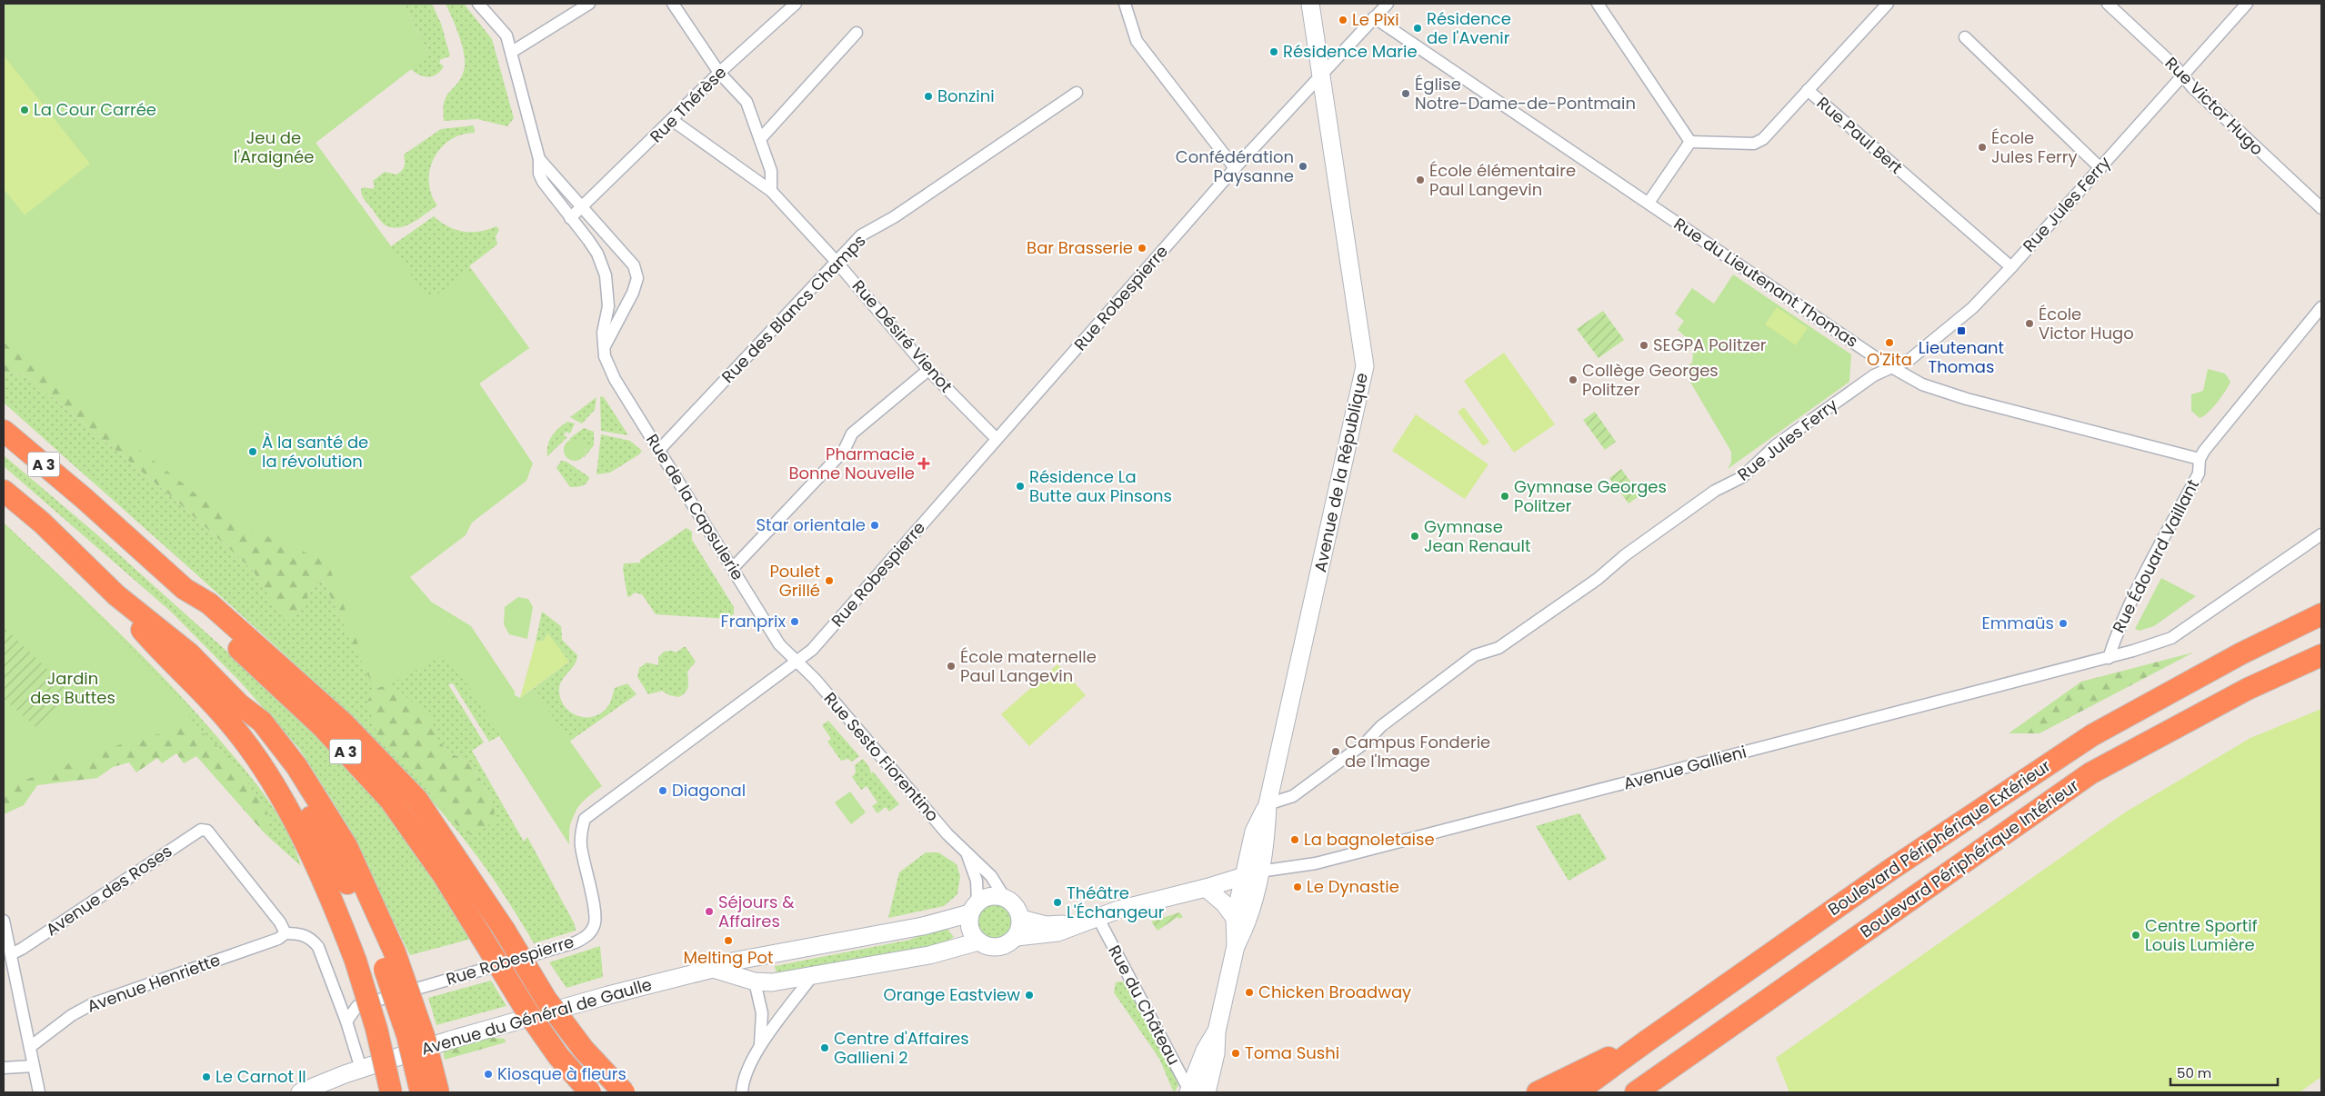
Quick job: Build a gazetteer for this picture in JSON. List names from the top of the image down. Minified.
{"streets":{"highway":["A 3","Boulevard Périphérique Extérieur","Boulevard Périphérique Intérieur"],"street":["Rue Thérèse","Rue Victor Hugo","Rue Paul Bert","Rue Jules Ferry","Rue du Lieutenant Thomas","Rue Robespierre","Rue des Blancs Champs","Rue Désiré Vienot","Avenue de la République","Rue de la Capsulerie","Rue Édouard Vaillant","Rue Sesto Fiorentino","Avenue Gallieni","Avenue des Roses","Avenue Henriette","Rue du Château","Avenue du Général de Gaulle"]},"crossings":[["Rue Thérèse","Rue Désiré Vienot"],["Rue Thérèse","Rue de la Capsulerie"],["Rue Victor Hugo","Rue Jules Ferry"],["Rue Paul Bert","Rue Jules Ferry"],["Rue Jules Ferry","Rue du Lieutenant Thomas"],["Rue Jules Ferry","Avenue de la République"],["Rue du Lieutenant Thomas","Rue Robespierre"],["Rue du Lieutenant Thomas","Rue Édouard Vaillant"],["Rue Robespierre","Rue Désiré Vienot"],["Rue Robespierre","Avenue de la République"],["Rue Robespierre","Rue de la Capsulerie"],["Rue Robespierre","Rue Sesto Fiorentino"],["Rue des Blancs Champs","Rue Désiré Vienot"],["Rue des Blancs Champs","Rue de la Capsulerie"],["Avenue de la République","Avenue Gallieni"],["Avenue de la République","Rue du Château"],["Rue de la Capsulerie","Rue Sesto Fiorentino"],["Rue Édouard Vaillant","Avenue Gallieni"],["Rue Sesto Fiorentino","Avenue du Général de Gaulle"],["Avenue des Roses","Avenue Henriette"]],"parks":["Jeu de l'Araignée","Jardin des Buttes"],"places":{"other":["Le Pixi","Résidence de l'Avenir","Résidence Marie","Église Notre-Dame-de-Pontmain","Bonzini","La Cour Carrée","École Jules Ferry","Confédération Paysanne","École élémentaire Paul Langevin","Bar Brasserie","École Victor Hugo","O'Zita","SEGPA Politzer","Collège Georges Politzer","À la santé de la révolution","Résidence La Butte aux Pinsons","Gymnase Georges Politzer","Star orientale","Gymnase Jean Renault","Poulet Grillé","Franprix","Emmaüs","École maternelle Paul Langevin","Campus Fonderie de l'Image","Diagonal","La bagnoletaise","Le Dynastie","Théâtre L'Échangeur","Séjours & Affaires","Centre Sportif Louis Lumière","Melting Pot","Chicken Broadway","Orange Eastview","Centre d'Affaires Gallieni 2","Toma Sushi","Kiosque à fleurs","Le Carnot II"],"transit":["Lieutenant Thomas"],"health":["Pharmacie Bonne Nouvelle"]},"scale_bar":"50 m"}
